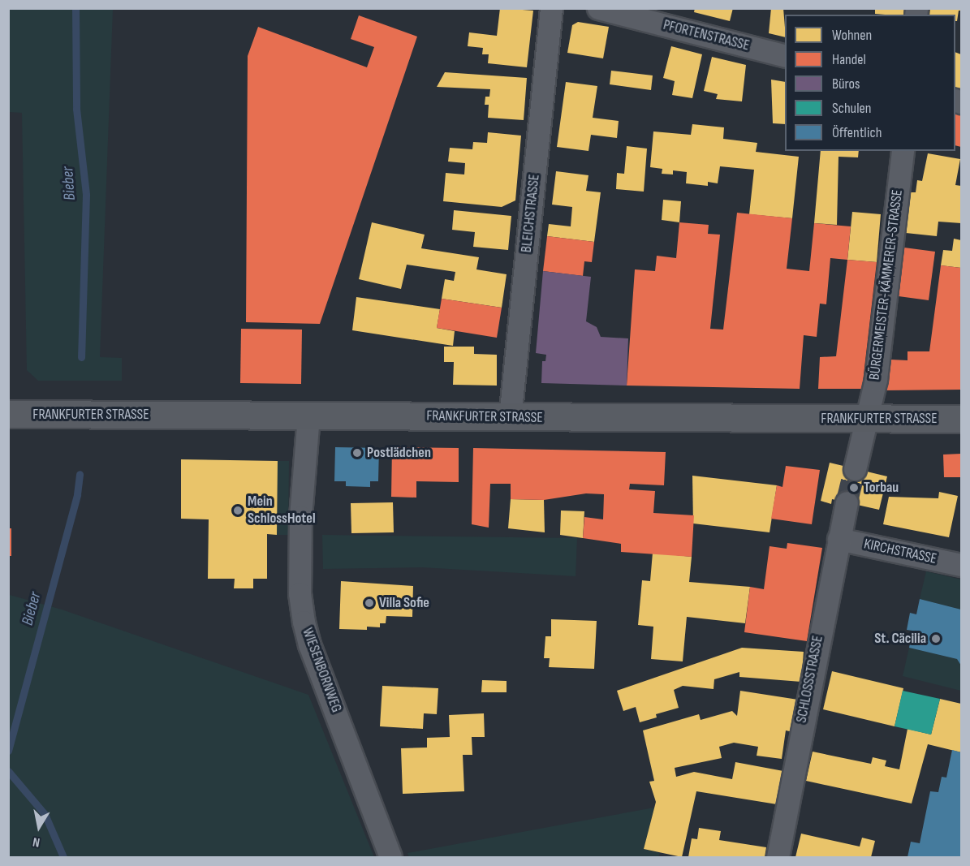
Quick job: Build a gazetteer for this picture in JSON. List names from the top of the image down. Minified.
{"streets":{"street":["PFORTENSTRASSE","BLEICHSTRASSE","BÜRGERMEISTER-KÄMMERER-STRASSE","FRANKFURTER STRASSE","KIRCHSTRASSE","WIESENBORNWEG","SCHLOSSSTRASSE"]},"crossings":[["BLEICHSTRASSE","FRANKFURTER STRASSE"],["BÜRGERMEISTER-KÄMMERER-STRASSE","FRANKFURTER STRASSE"],["FRANKFURTER STRASSE","WIESENBORNWEG"],["KIRCHSTRASSE","SCHLOSSSTRASSE"]],"water":["Bieber"],"places":["Postlädchen","Torbau","Mein SchlossHotel","Villa Sofie","St. Cäcilia"],"legend":["Wohnen","Handel","Büros","Schulen","Öffentlich"],"north":"bottom"}
